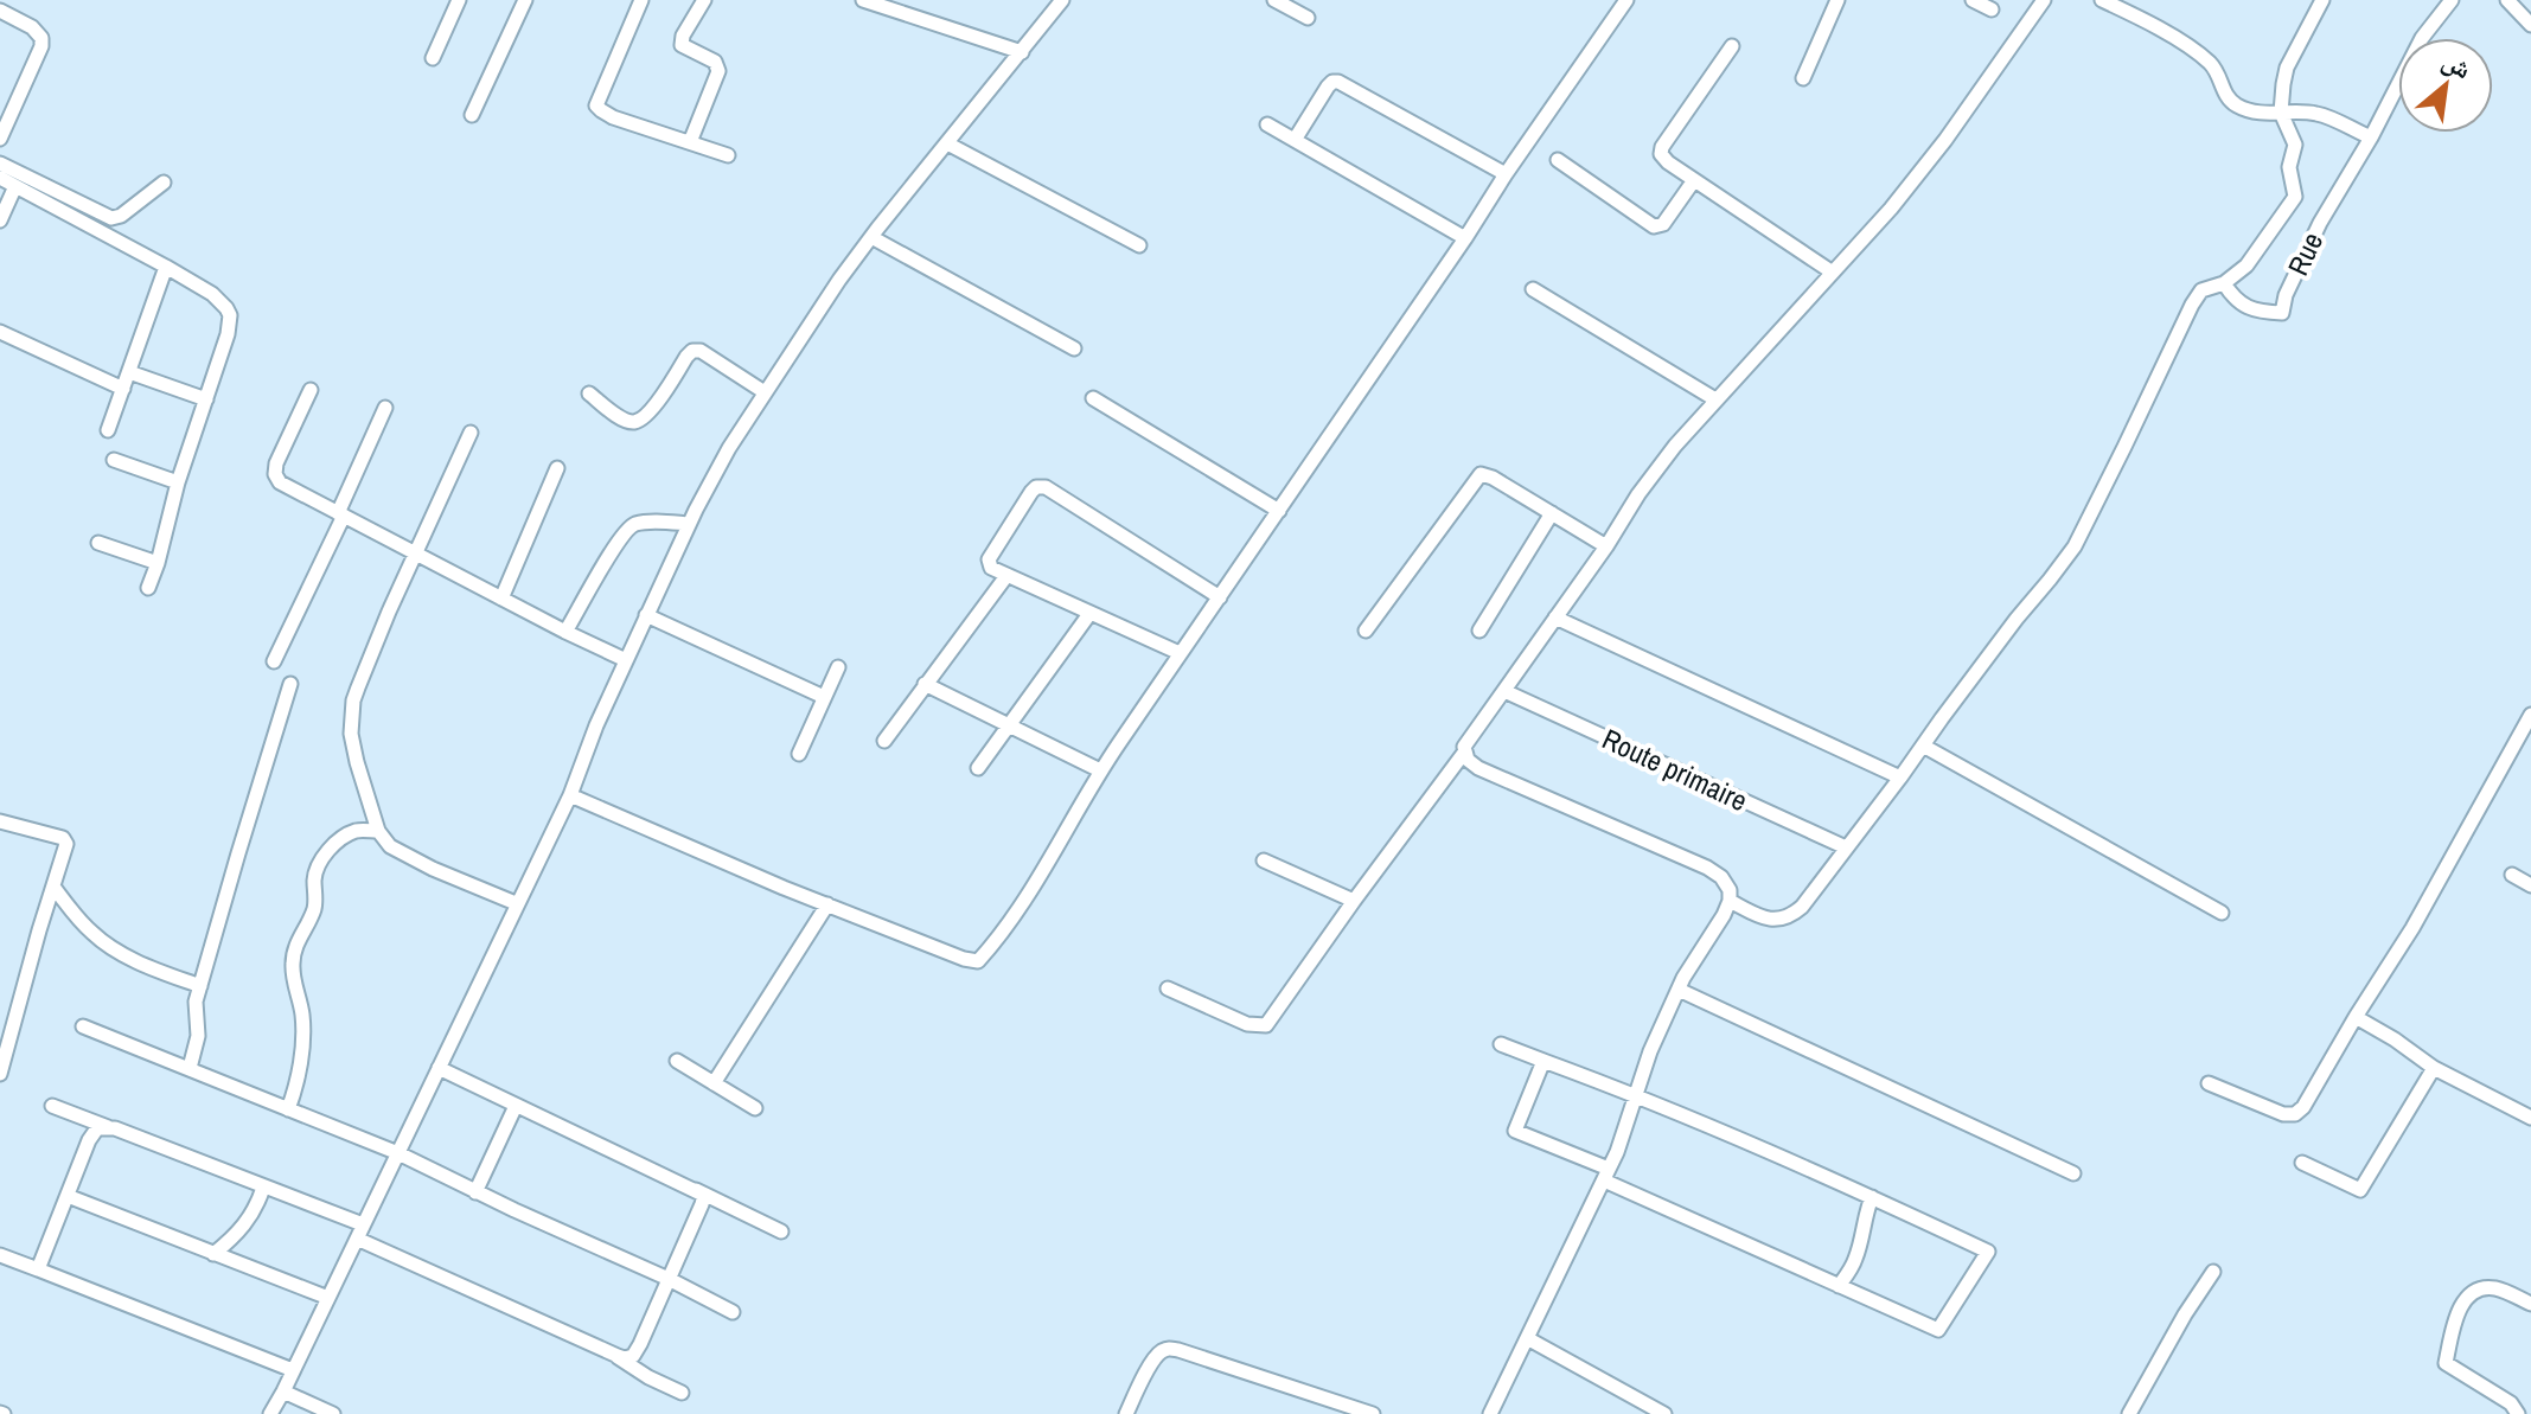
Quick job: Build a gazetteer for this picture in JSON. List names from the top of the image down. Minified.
{"streets":{"street":["Rue","Route primaire"]},"north":"top right"}
